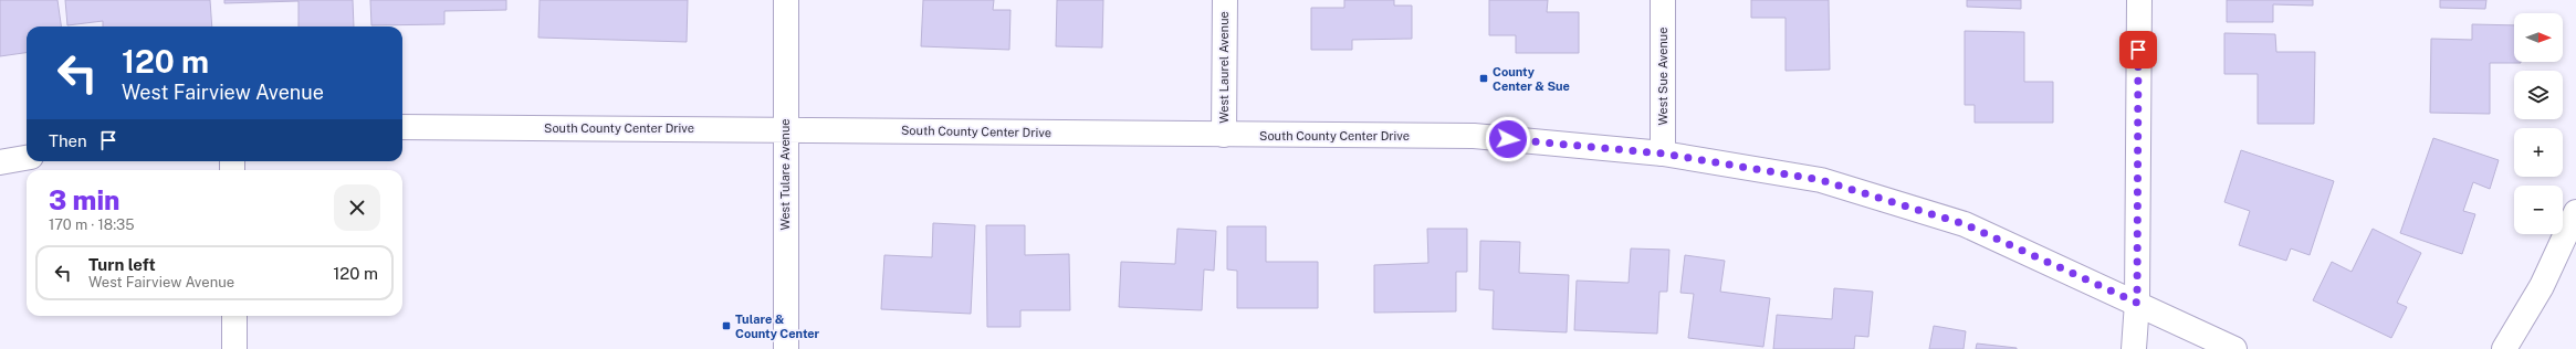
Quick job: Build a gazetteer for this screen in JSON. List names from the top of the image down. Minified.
{"streets":{"street":["West Laurel Avenue","West Sue Avenue","South County Center Drive","West Tulare Avenue"]},"crossings":[["West Laurel Avenue","South County Center Drive"],["West Sue Avenue","South County Center Drive"],["South County Center Drive","West Tulare Avenue"]],"places":{"transit":["County Center & Sue","Tulare & County Center"]},"north":"right","page":{"map_buttons":["+","−"],"turn":["120 m","West Fairview Avenue"],"then":"Then","heading":["3 min","170 m · 18:35"],"list":[{"name":"Turn left","note":"West Fairview Avenue","value":"120 m"}]}}
